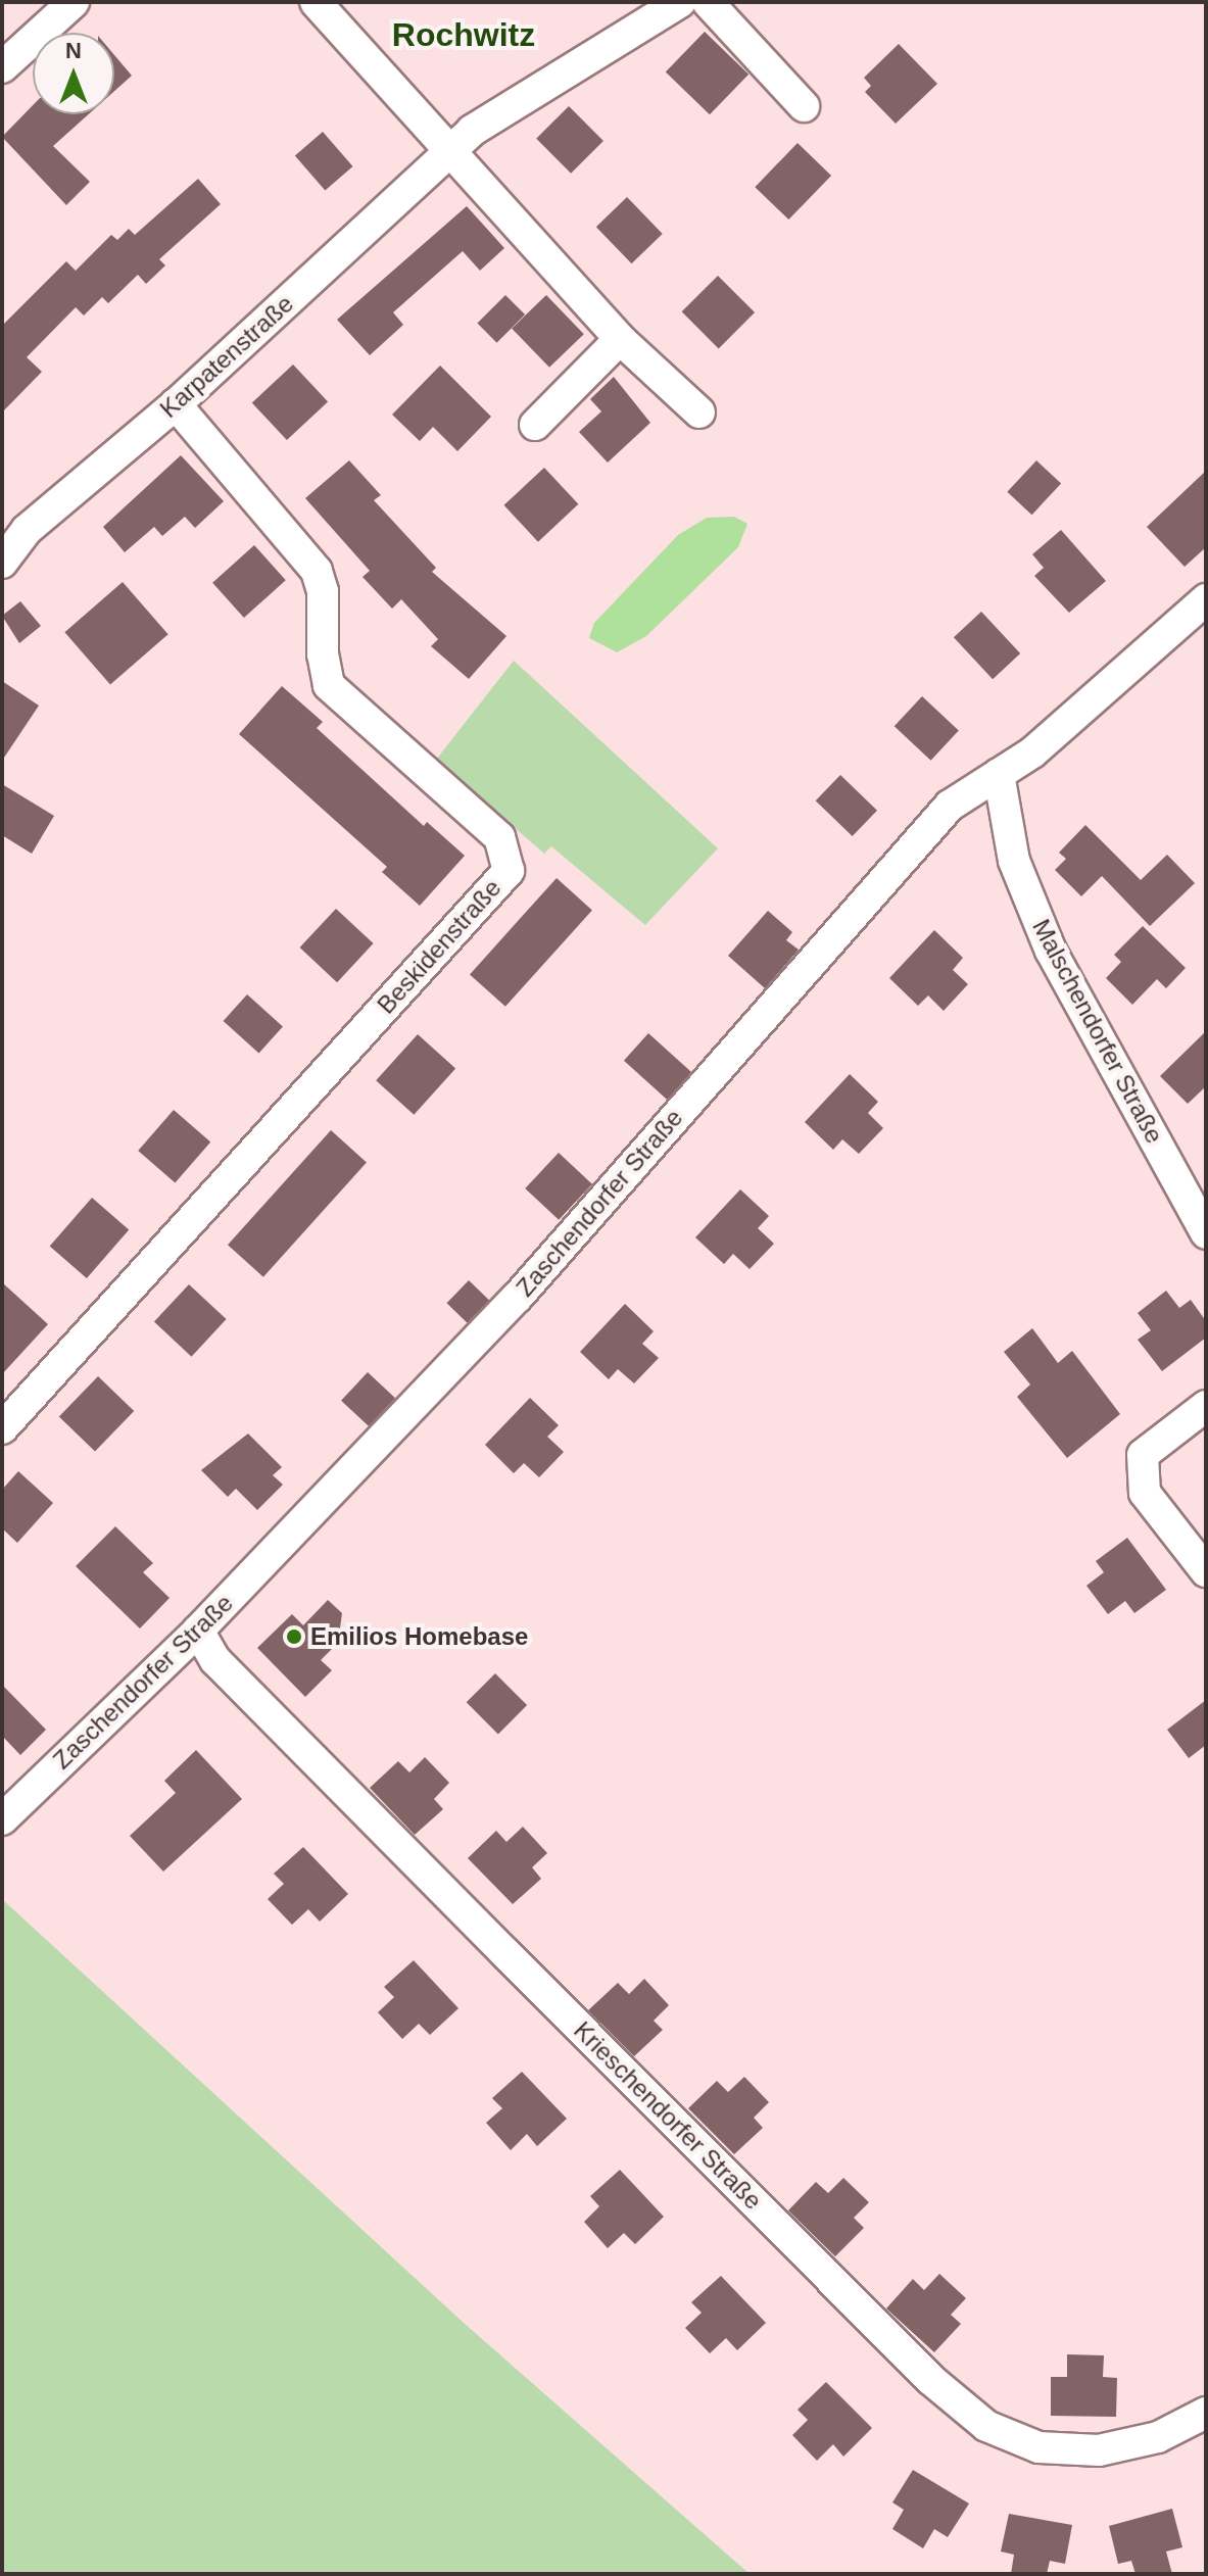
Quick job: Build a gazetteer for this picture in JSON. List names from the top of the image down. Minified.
{"streets":{"street":["Karpatenstraße","Beskidenstraße","Malschendorfer Straße","Zaschendorfer Straße","Krieschendorfer Straße"]},"crossings":[["Karpatenstraße","Beskidenstraße"],["Malschendorfer Straße","Zaschendorfer Straße"],["Zaschendorfer Straße","Krieschendorfer Straße"]],"districts":["Rochwitz"],"places":["Emilios Homebase"],"north":"top"}
